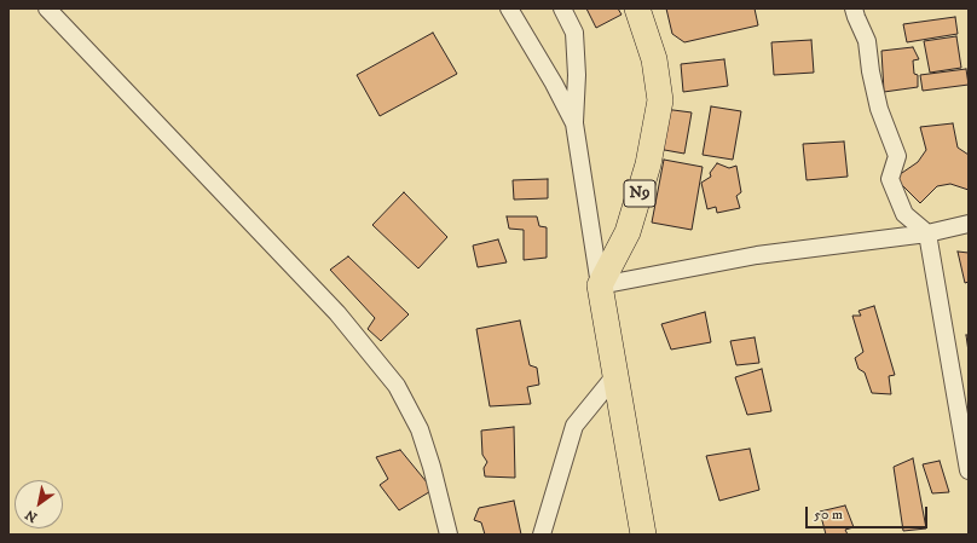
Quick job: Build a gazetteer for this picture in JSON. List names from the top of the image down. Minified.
{"streets":{"highway":["N9"]},"scale_bar":"50 m","north":"bottom left"}
